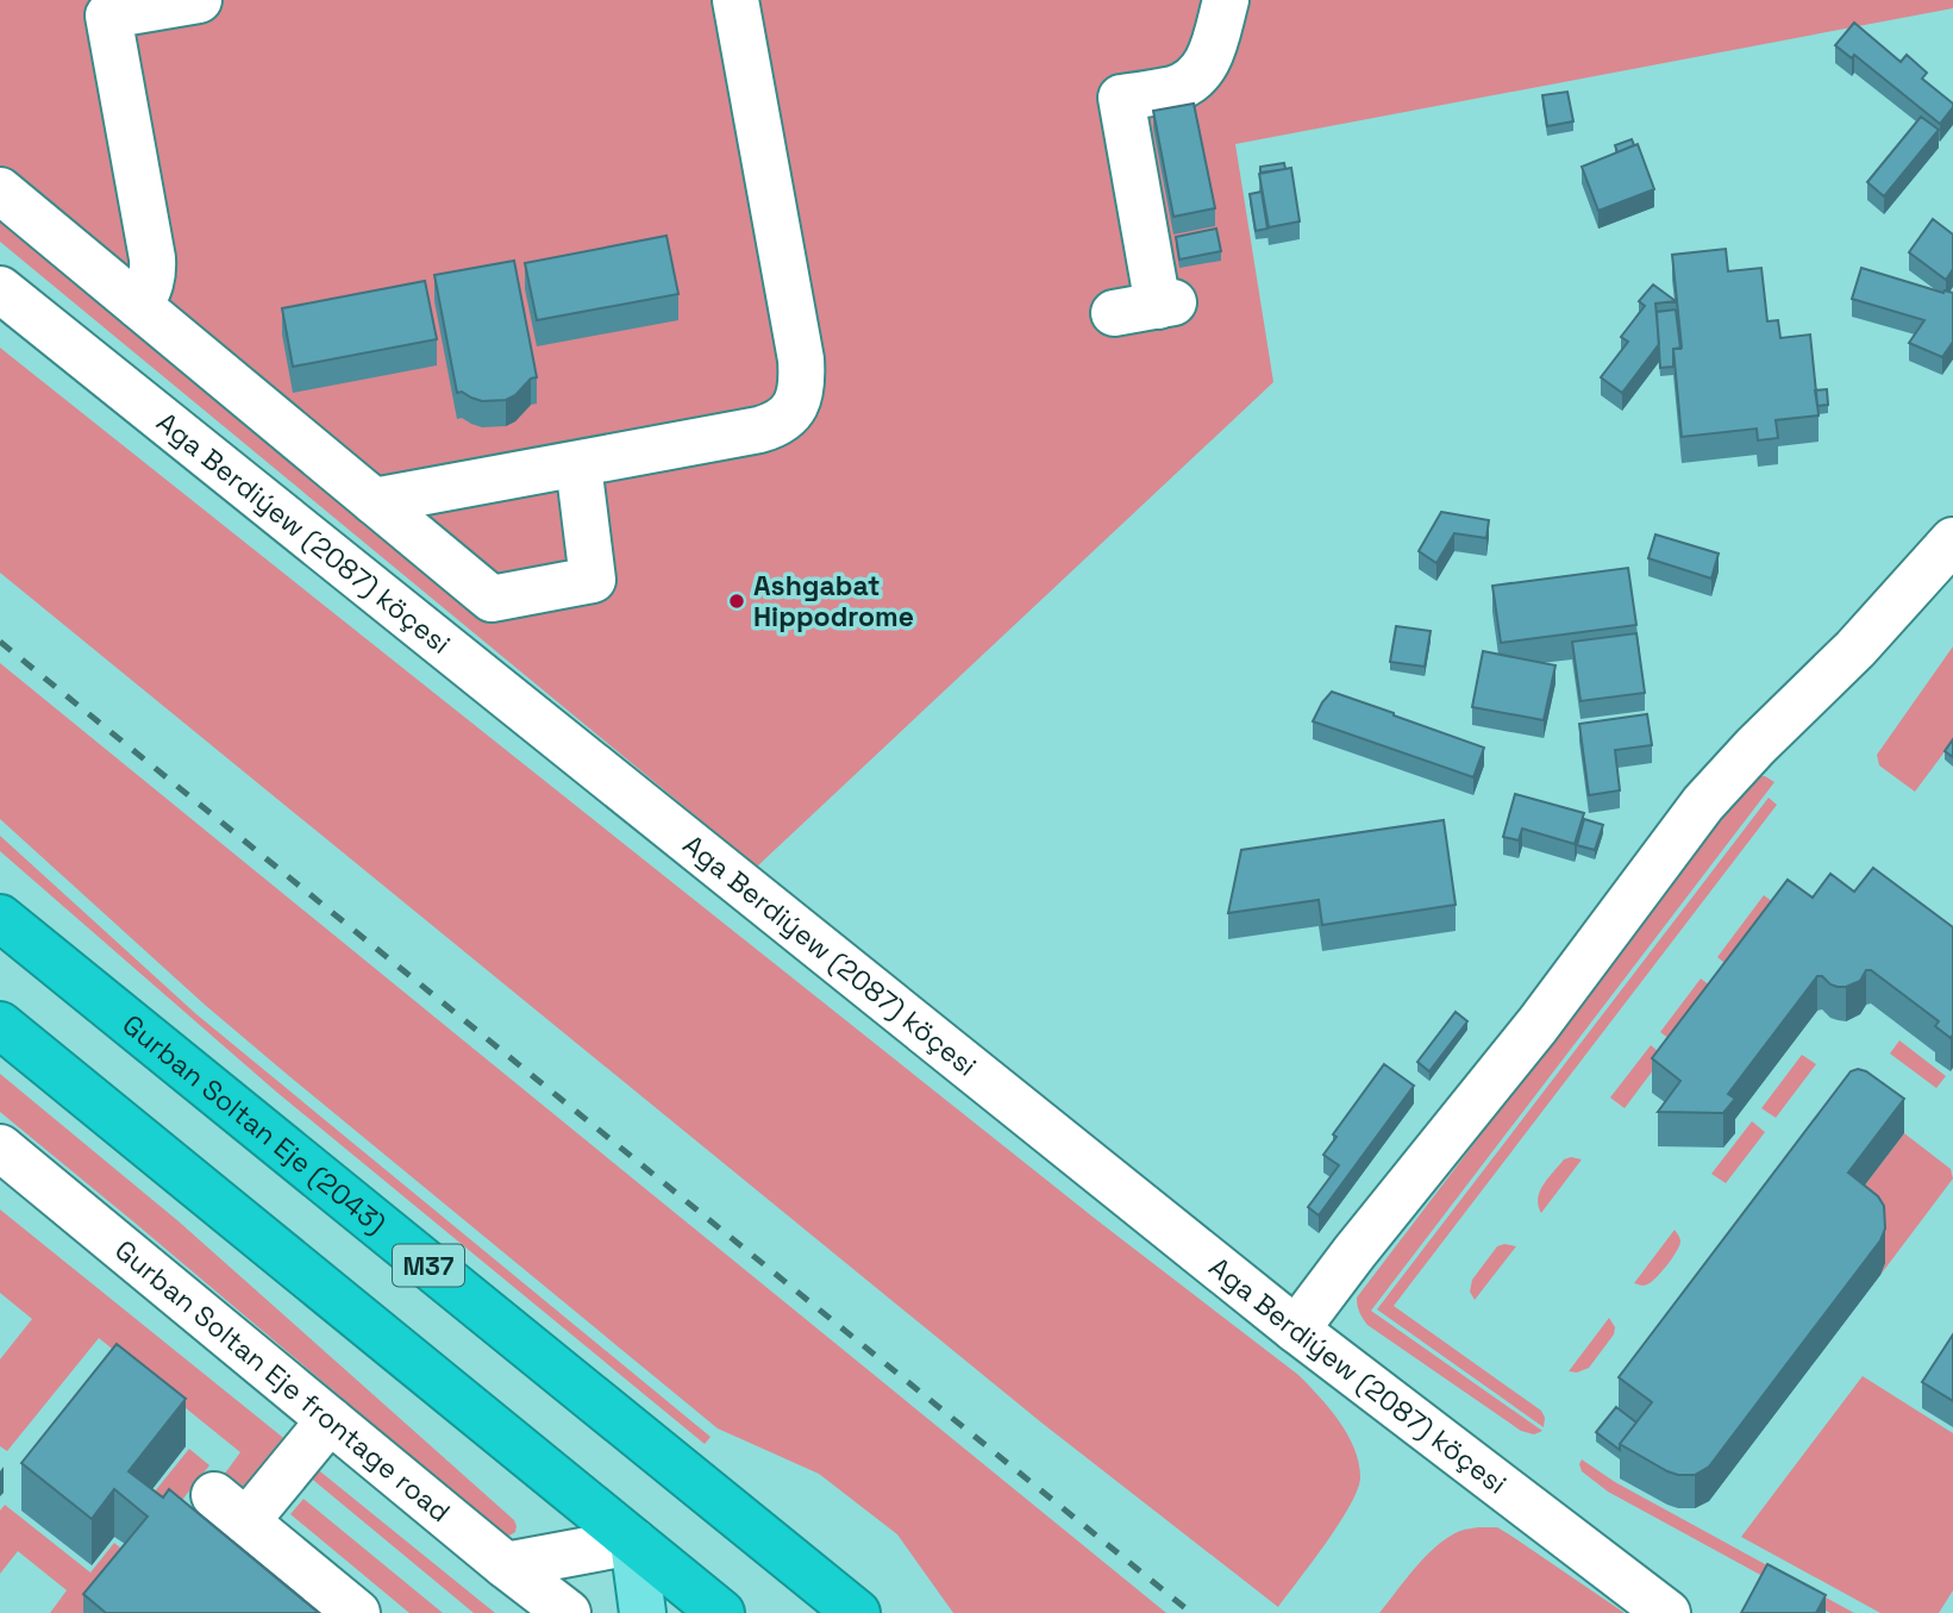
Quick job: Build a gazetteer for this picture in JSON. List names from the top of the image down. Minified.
{"streets":{"highway":["Gurban Soltan Eje (2043)","M37"],"street":["Aga Berdiýew (2087) köçesi","Gurban Soltan Eje frontage road"]},"places":["Ashgabat Hippodrome"]}
